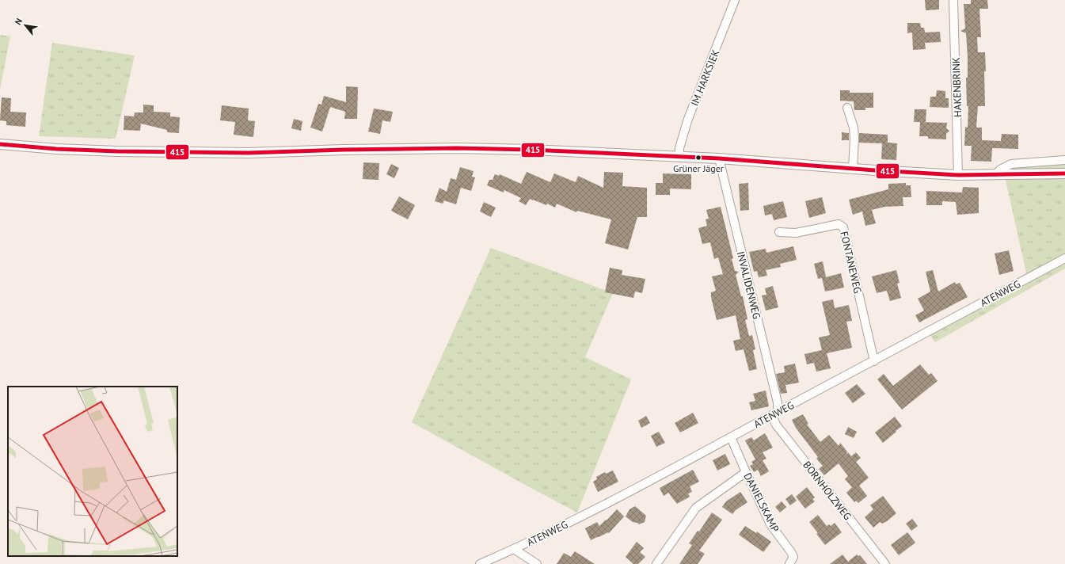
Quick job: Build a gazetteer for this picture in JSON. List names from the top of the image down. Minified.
{"streets":{"street":["IM HARKSIEK","HAKENBRINK","FONTANEWEG","INVALIDENWEG","ATENWEG","BORNHOLZWEG","DANIELSKAMP"]},"crossings":[["FONTANEWEG","ATENWEG"],["INVALIDENWEG","ATENWEG"],["INVALIDENWEG","BORNHOLZWEG"],["ATENWEG","BORNHOLZWEG"],["ATENWEG","DANIELSKAMP"]],"places":["Grüner Jäger"],"lines":["transit line 415"],"north":"top left"}
